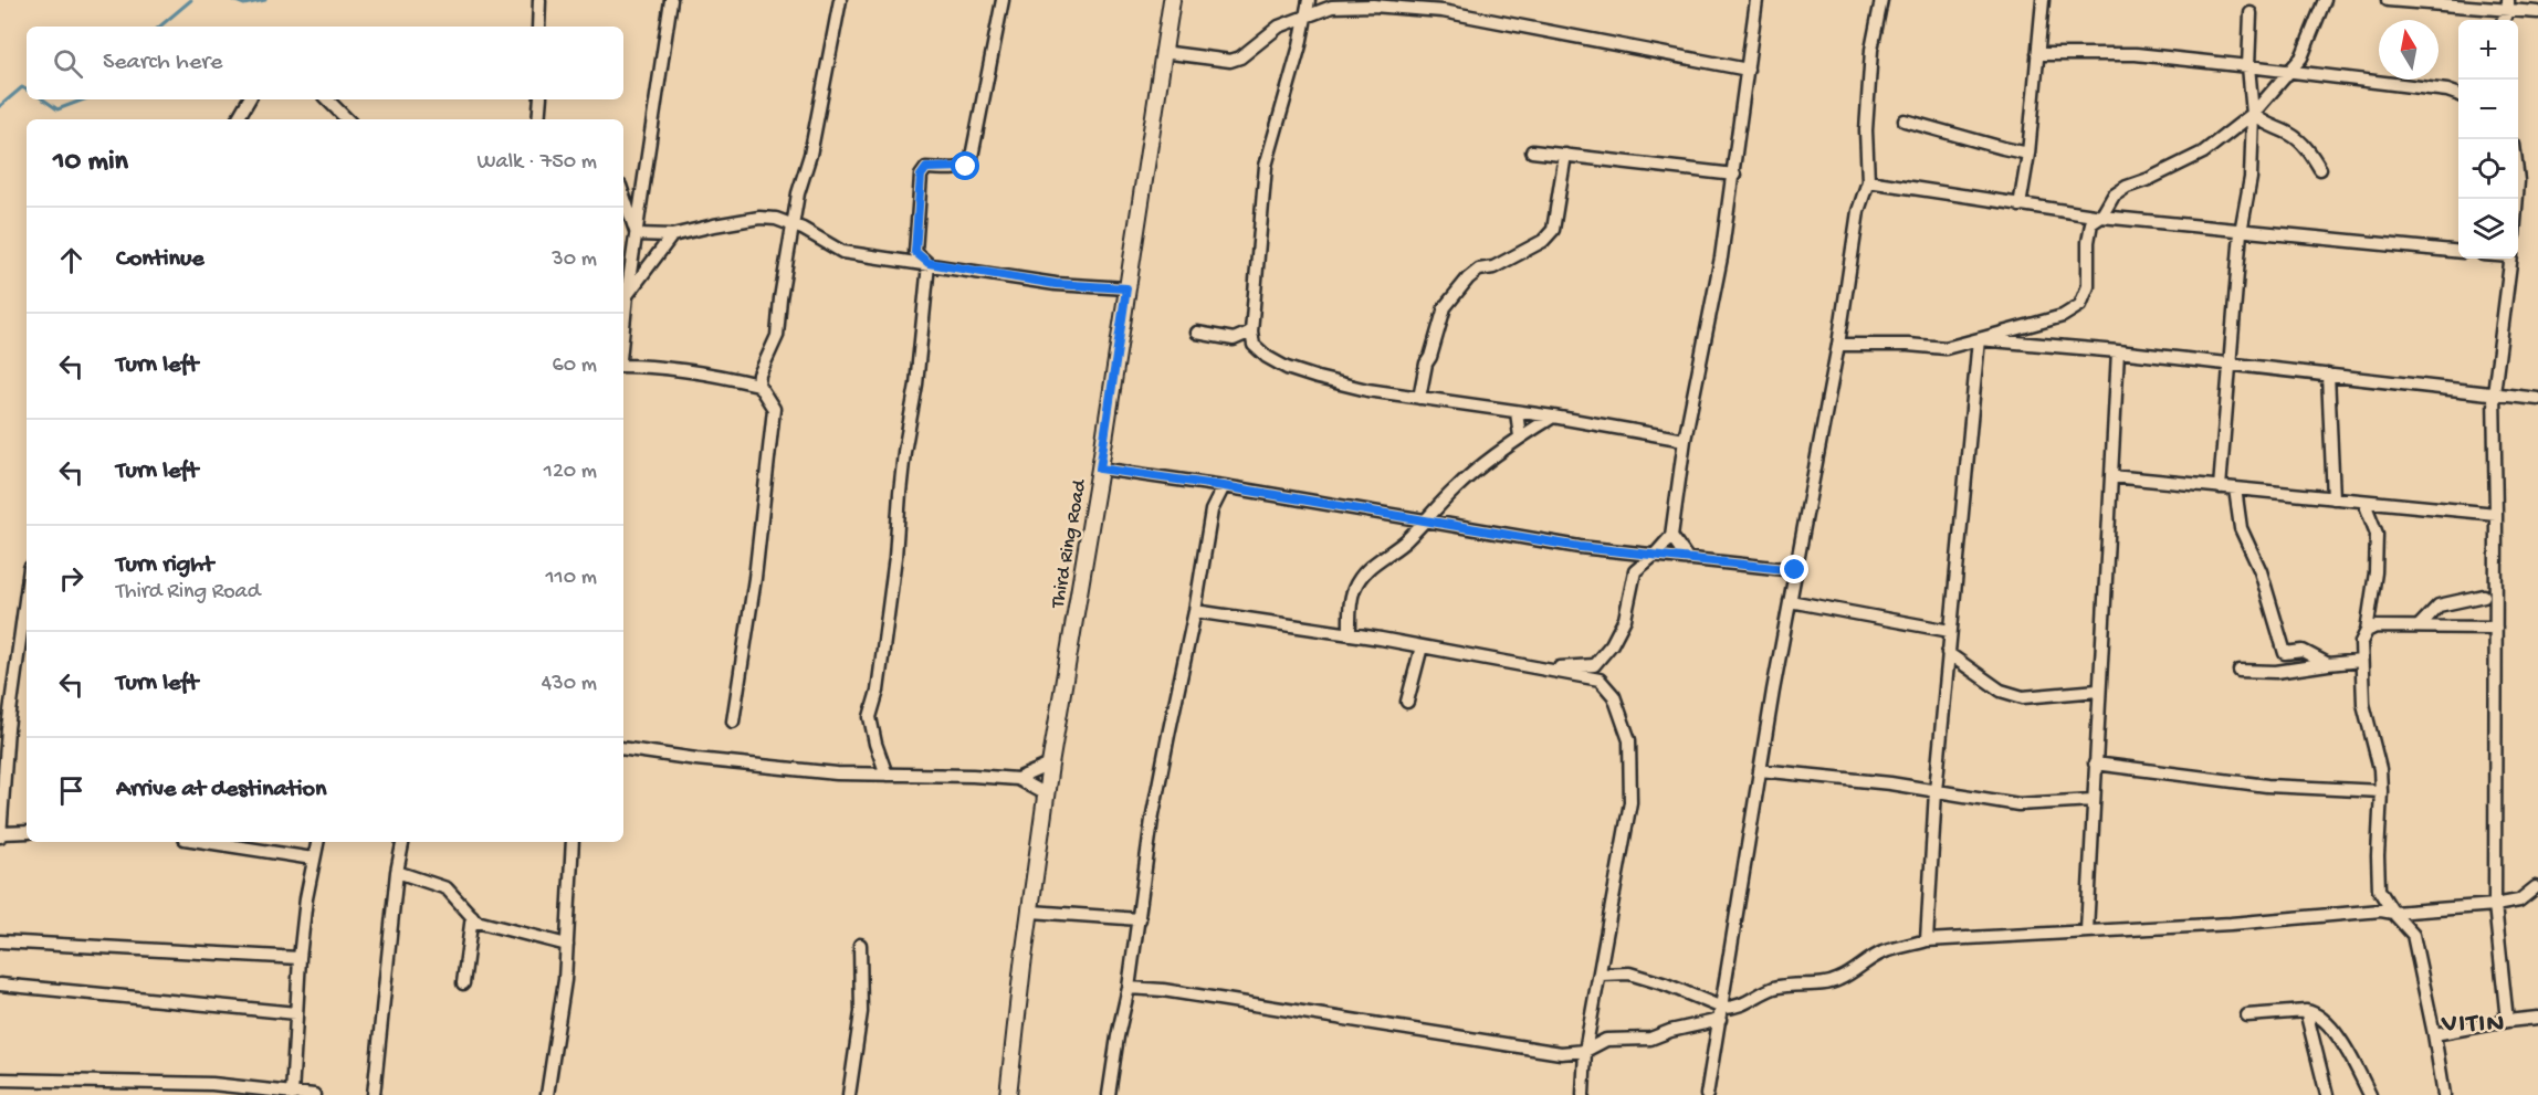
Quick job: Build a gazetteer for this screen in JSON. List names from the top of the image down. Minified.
{"streets":{"street":["Third Ring Road"]},"districts":["VITIN"],"north":"top","page":{"map_buttons":["+","−"],"search":"Search here","heading":["10 min","Walk · 750 m"],"list":[["Continue","30 m"],["Turn left","60 m"],["Turn left","120 m"],["Turn right","Third Ring Road","110 m"],["Turn left","430 m"],"Arrive at destination"]}}
